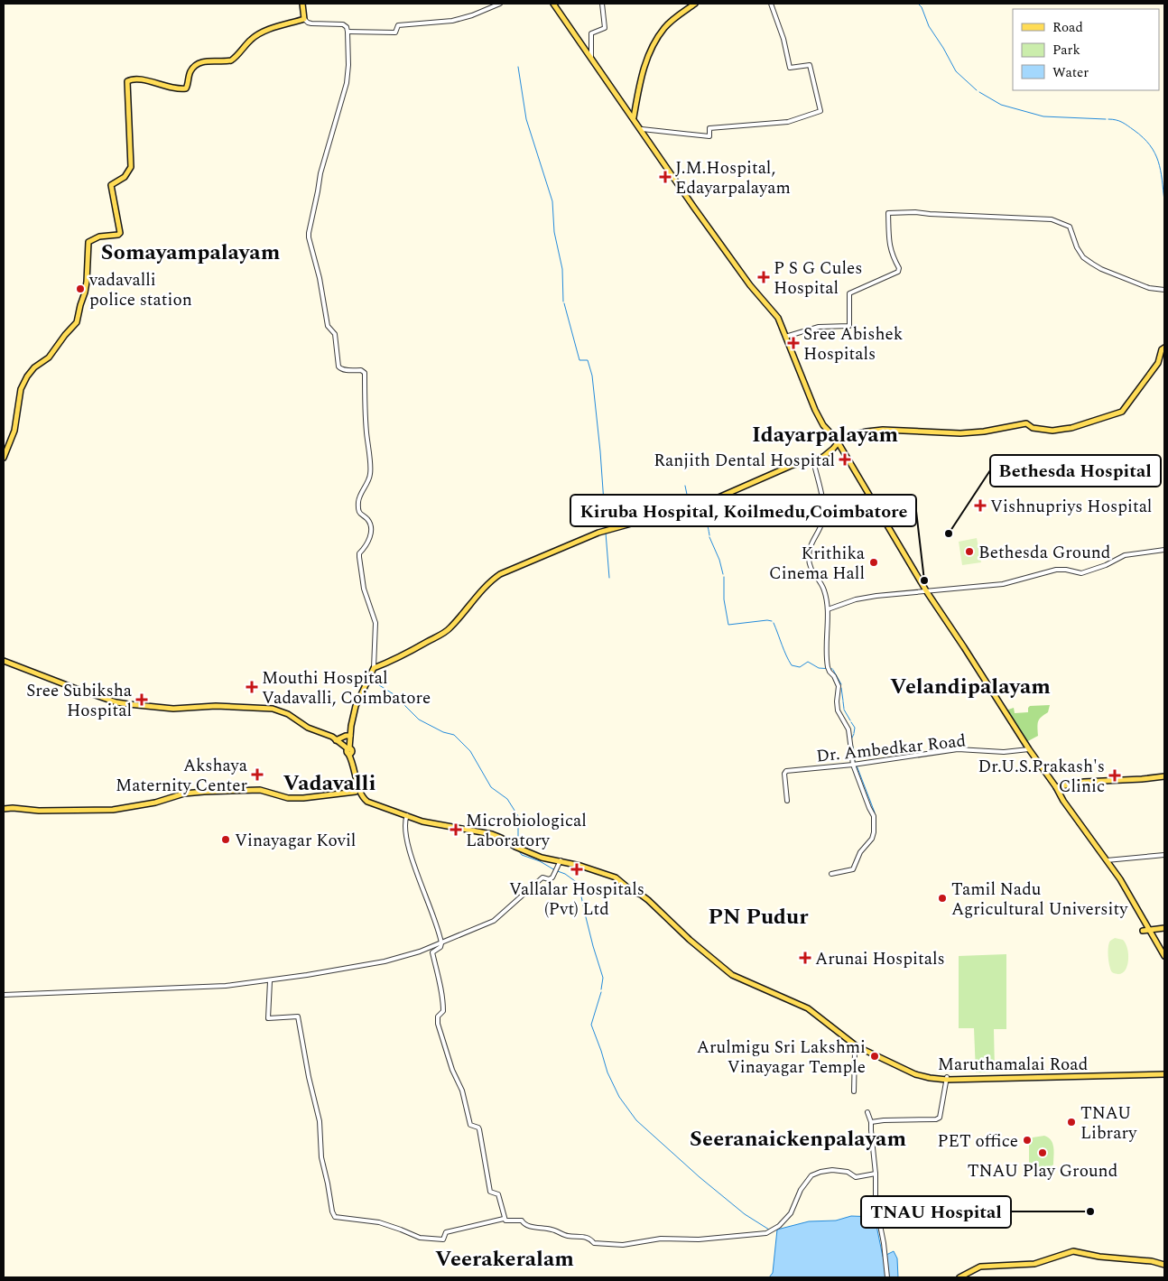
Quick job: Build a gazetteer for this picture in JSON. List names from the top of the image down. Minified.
{"streets":{"main road":["Maruthamalai Road"],"street":["Dr. Ambedkar Road"]},"districts":["Somayampalayam","Idayarpalayam","Velandipalayam","Vadavalli","PN Pudur","Seeranaickenpalayam","Veerakeralam"],"places":{"health":["J.M.Hospital, Edayarpalayam","P S G Cules Hospital","Sree Abishek Hospitals","Ranjith Dental Hospital","Vishnupriys Hospital","Mouthi Hospital Vadavalli, Coimbatore","Sree Subiksha Hospital","Akshaya Maternity Center","Dr.U.S.Prakash's Clinic","Microbiological Laboratory","Vallalar Hospitals (Pvt) Ltd","Arunai Hospitals"],"other":["vadavalli police station","Bethesda Hospital","Bethesda Ground","Krithika Cinema Hall","Kiruba Hospital, Koilmedu,Coimbatore","Vinayagar Kovil","Tamil Nadu Agricultural University","Arulmigu Sri Lakshmi Vinayagar Temple","TNAU Library","PET office","TNAU Play Ground","TNAU Hospital"]},"legend":["Road","Park","Water"]}
